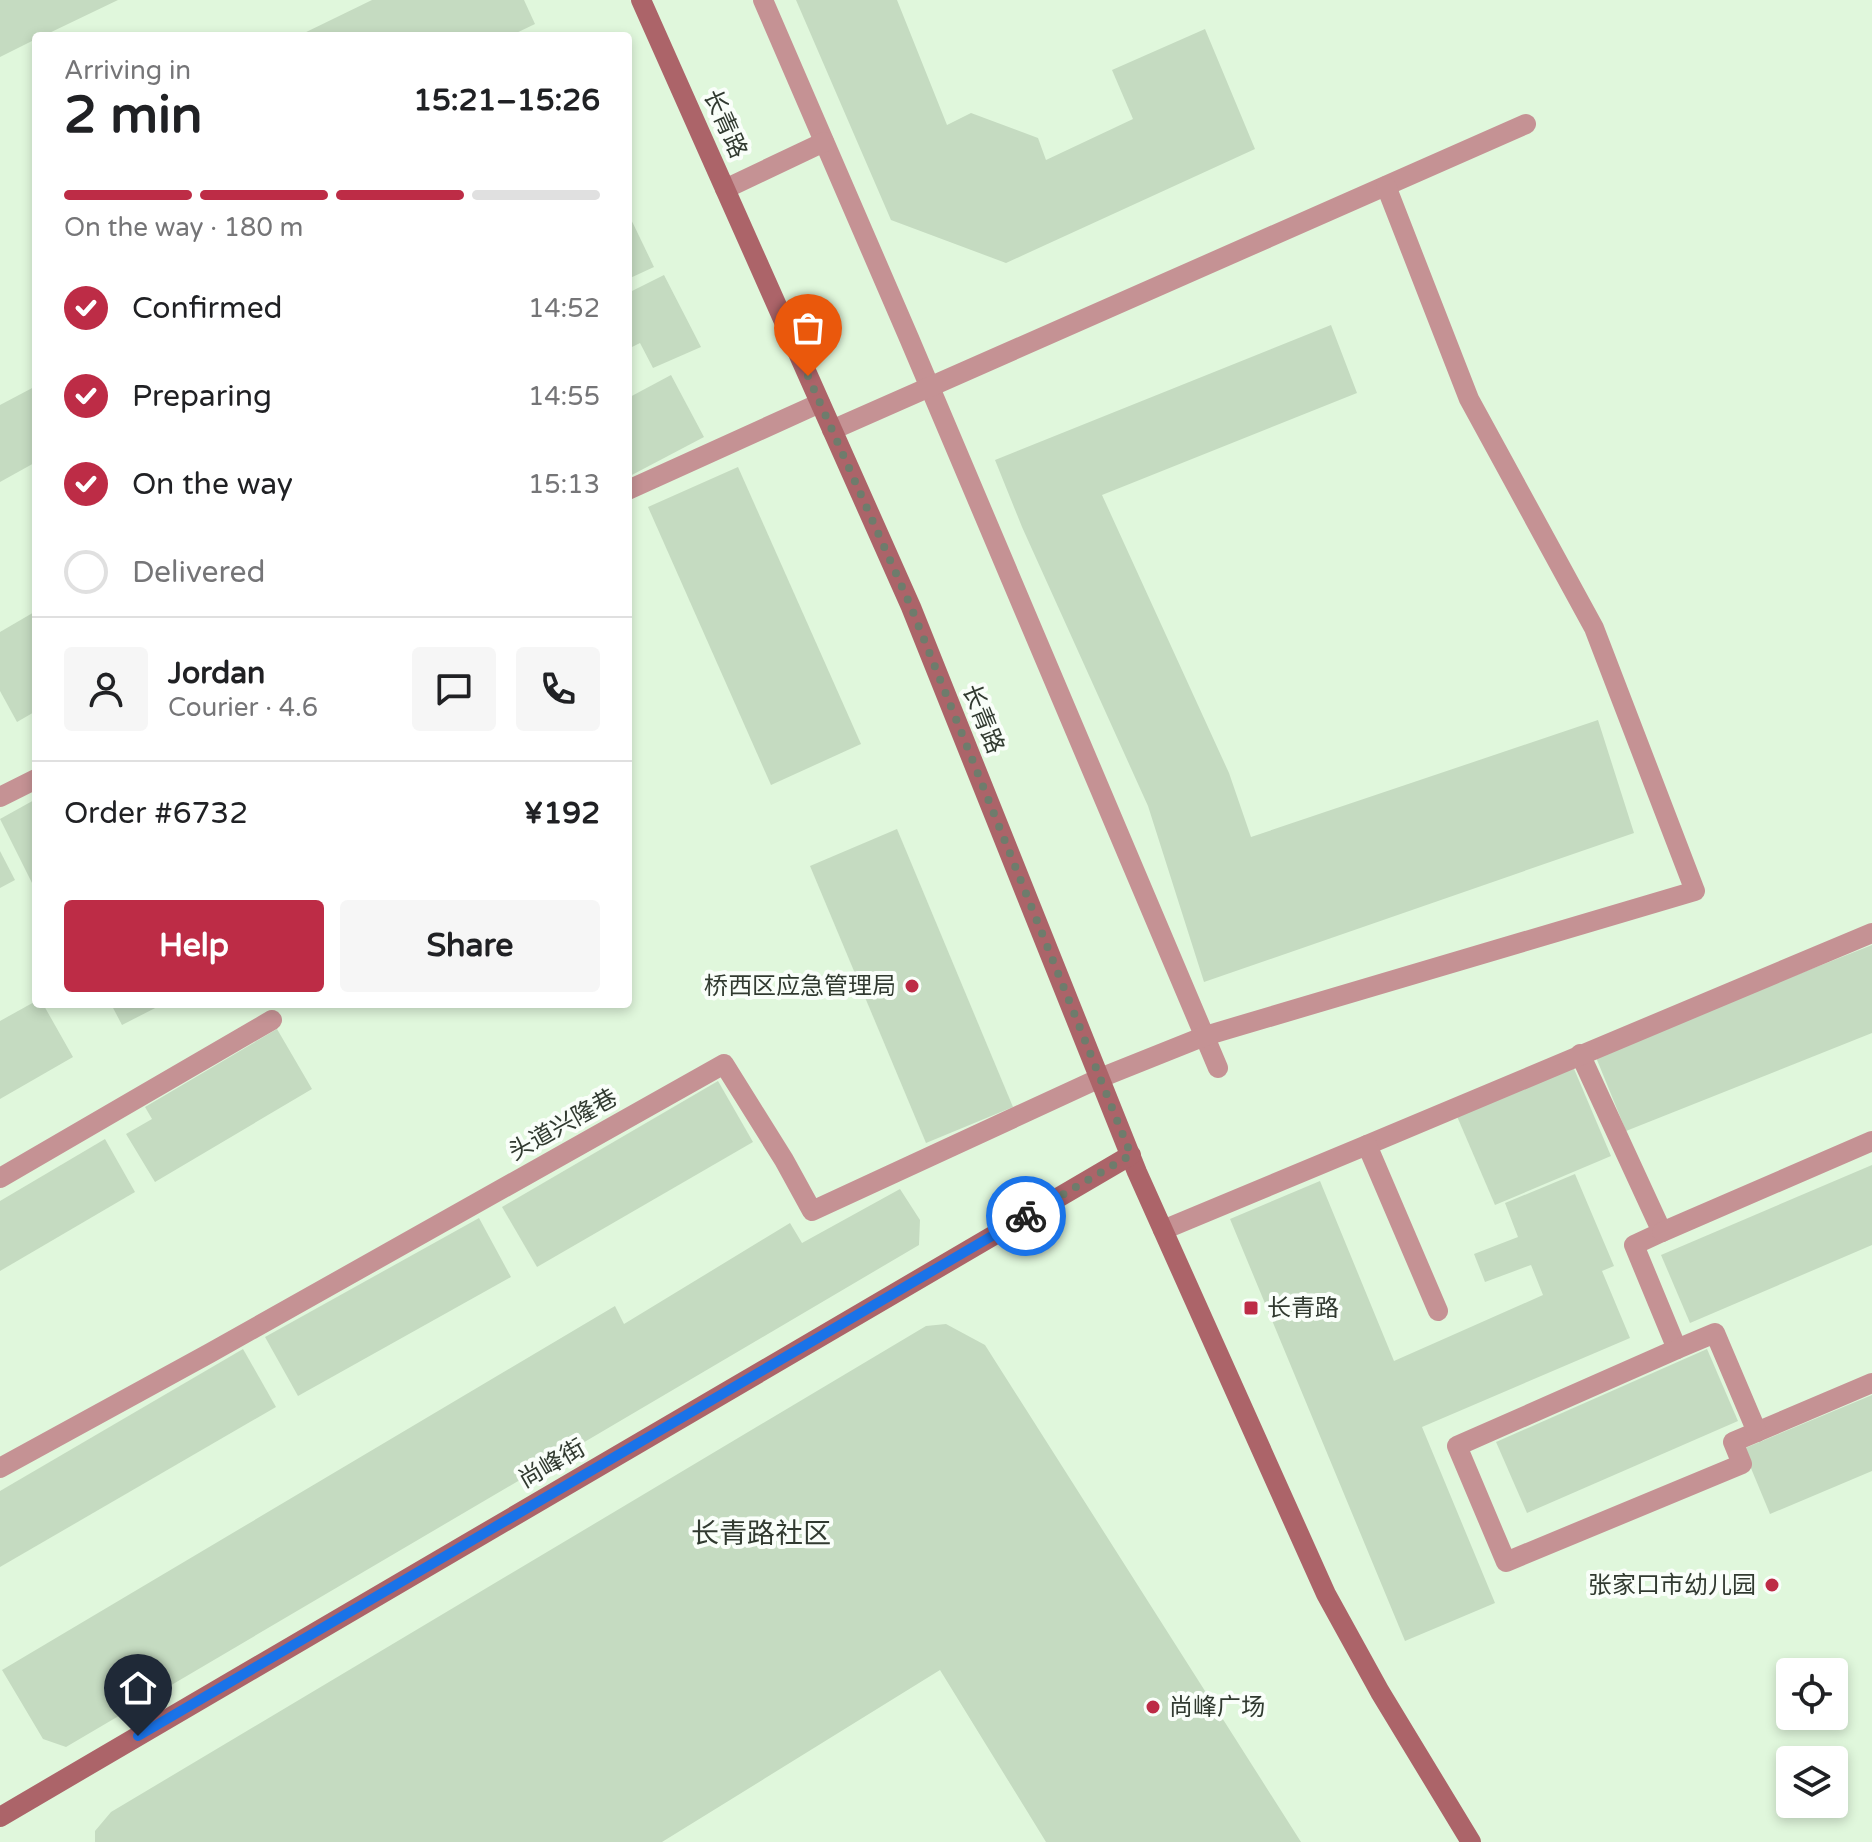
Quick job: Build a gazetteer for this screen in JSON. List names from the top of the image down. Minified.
{"streets":{"main road":["长青路","尚峰街"],"street":["头道兴隆巷"]},"crossings":[["长青路","头道兴隆巷"],["长青路","尚峰街"]],"districts":["长青路社区"],"places":{"other":["桥西区应急管理局","张家口市幼儿园","尚峰广场"],"transit":["长青路"]},"page":{"heading":["2 min","Arriving in","15:21–15:26"],"panel":["Jordan","Courier · 4.6","Order #6732","¥192"],"bar":"On the way · 180 m","list":[["Confirmed","14:52"],["Preparing","14:55"],["On the way","15:13"],"Delivered"],"buttons":["Help","Share"]}}
